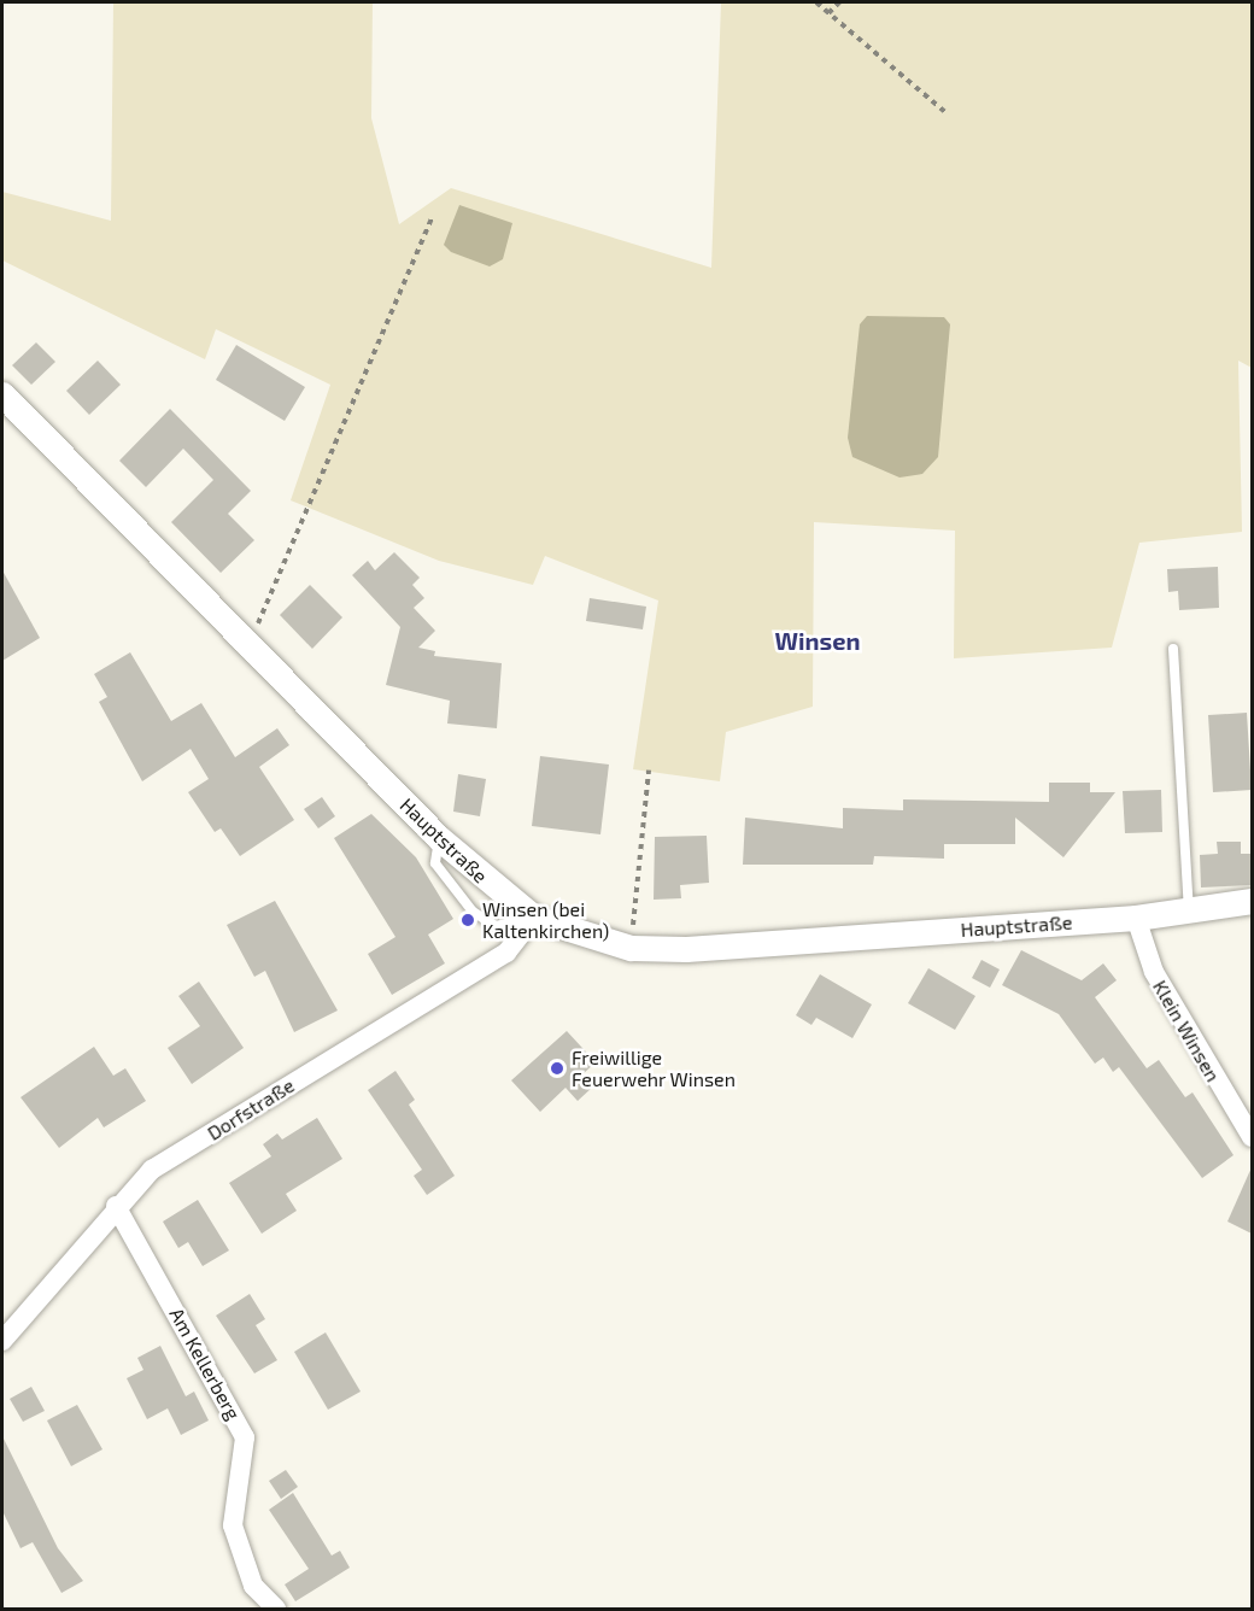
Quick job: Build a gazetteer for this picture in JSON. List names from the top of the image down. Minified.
{"streets":{"street":["Hauptstraße","Klein Winsen","Dorfstraße","Am Kellerberg"]},"crossings":[["Hauptstraße","Klein Winsen"],["Hauptstraße","Dorfstraße"],["Dorfstraße","Am Kellerberg"]],"districts":["Winsen"],"places":["Winsen (bei Kaltenkirchen)","Freiwillige Feuerwehr Winsen"]}
